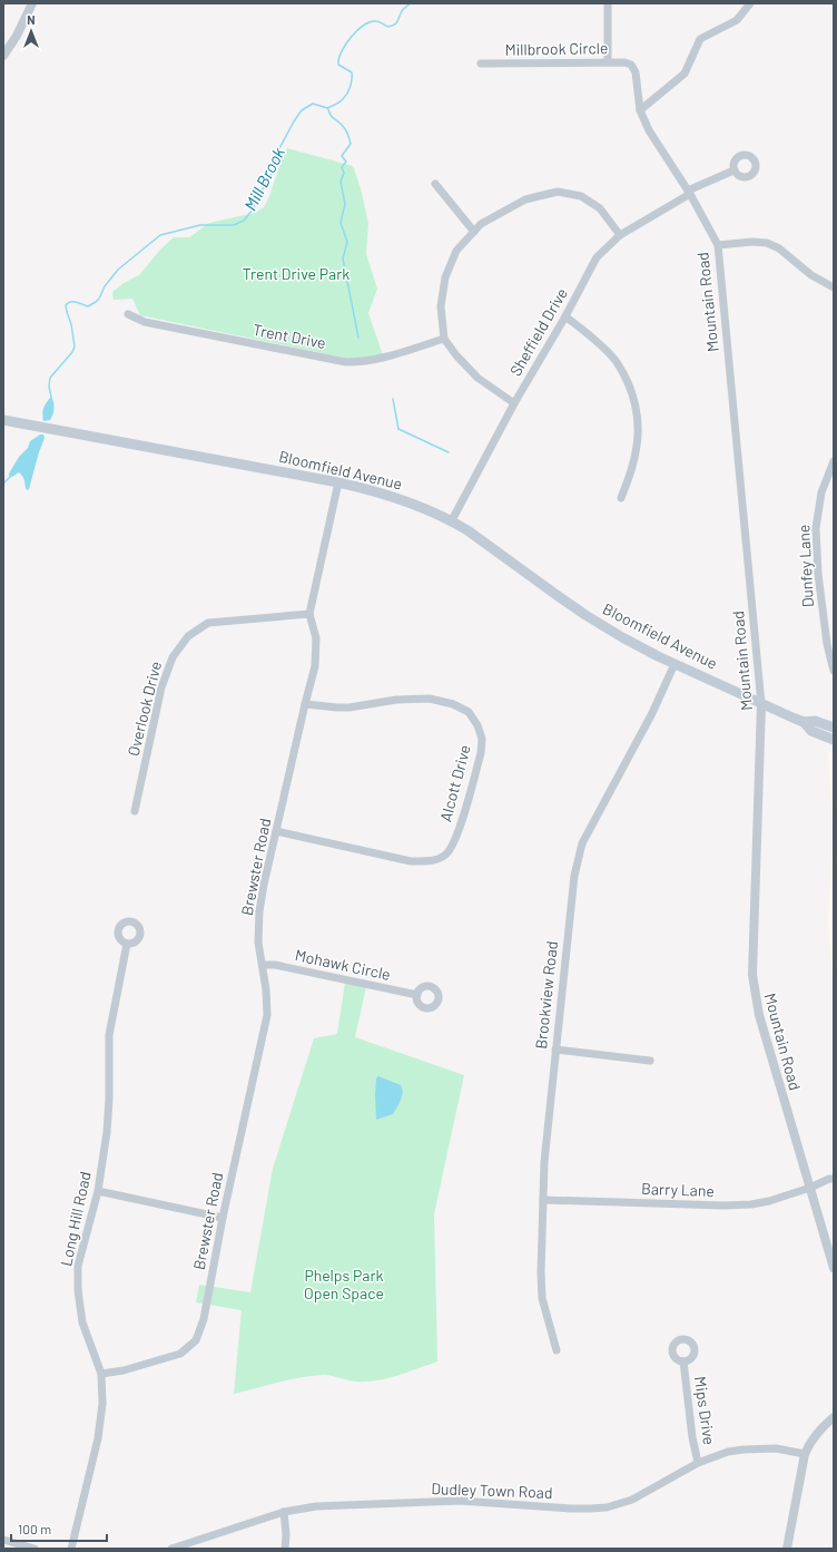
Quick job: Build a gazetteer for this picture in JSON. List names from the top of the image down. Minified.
{"streets":{"main road":["Bloomfield Avenue"],"street":["Millbrook Circle","Mountain Road","Sheffield Drive","Trent Drive","Dunfey Lane","Overlook Drive","Alcott Drive","Brewster Road","Mohawk Circle","Brookview Road","Barry Lane","Long Hill Road","Mips Drive","Dudley Town Road"]},"crossings":[["Millbrook Circle","Mountain Road"],["Mountain Road","Sheffield Drive"],["Mountain Road","Bloomfield Avenue"],["Mountain Road","Barry Lane"],["Sheffield Drive","Bloomfield Avenue"],["Bloomfield Avenue","Brewster Road"],["Bloomfield Avenue","Brookview Road"],["Overlook Drive","Brewster Road"],["Alcott Drive","Brewster Road"],["Brewster Road","Mohawk Circle"],["Brewster Road","Long Hill Road"],["Brookview Road","Barry Lane"],["Mips Drive","Dudley Town Road"]],"water":["Mill Brook"],"parks":["Trent Drive Park","Phelps Park Open Space"],"scale_bar":"100 m","north":"top"}
